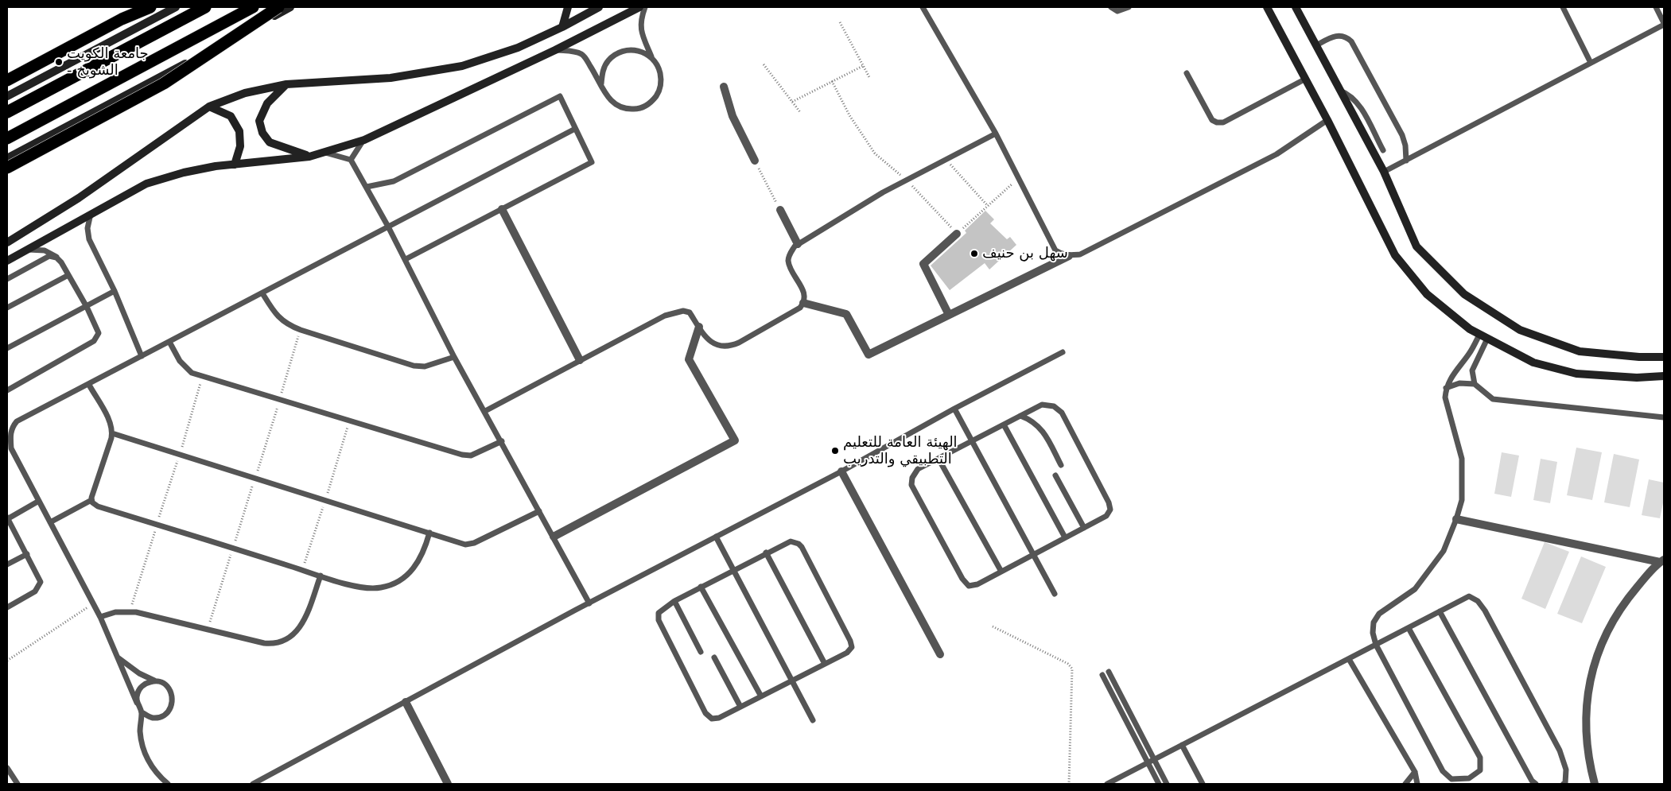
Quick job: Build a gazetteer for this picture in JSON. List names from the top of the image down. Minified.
{"places":["جامعة الكويت - الشويخ","سهل بن حنيف","الهيئة العامة للتعليم التطبيقي والتدريب"]}
